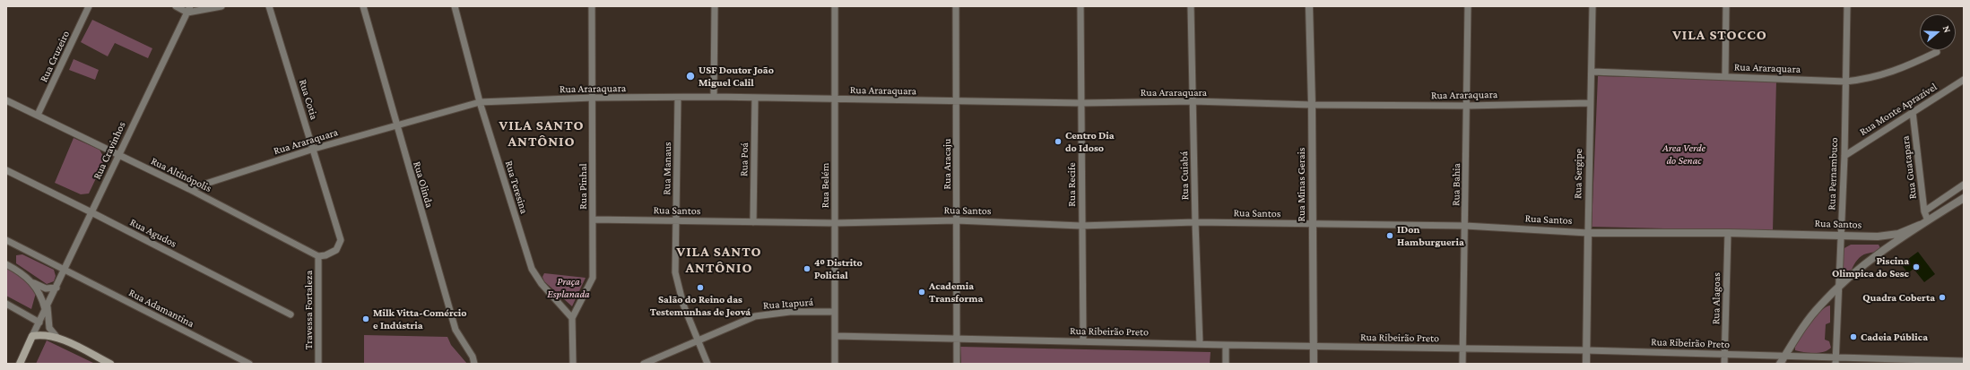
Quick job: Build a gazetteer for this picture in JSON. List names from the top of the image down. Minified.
{"streets":{"street":["Rua Cruzeiro","Rua Araraquara","Rua Cotia","Rua Monte Aprazível","Rua Cravinhos","Rua Poá","Rua Aracaju","Rua Guatapara","Rua Manaus","Rua Sergipe","Rua Pernambuco","Rua Altinópolis","Rua Cuiabá","Rua Olinda","Rua Recife","Rua Minas Gerais","Rua Bahia","Rua Belém","Rua Pinhal","Rua Teresina","Rua Santos","Rua Agudos","Rua Alagoas","Rua Itapurá","Rua Adamantina","Travessa Fortaleza","Rua Ribeirão Preto"]},"crossings":[["Rua Cruzeiro","Rua Altinópolis"],["Rua Araraquara","Rua Cotia"],["Rua Araraquara","Rua Poá"],["Rua Araraquara","Rua Aracaju"],["Rua Araraquara","Rua Manaus"],["Rua Araraquara","Rua Sergipe"],["Rua Araraquara","Rua Pernambuco"],["Rua Araraquara","Rua Altinópolis"],["Rua Araraquara","Rua Cuiabá"],["Rua Araraquara","Rua Olinda"],["Rua Araraquara","Rua Recife"],["Rua Araraquara","Rua Minas Gerais"],["Rua Araraquara","Rua Bahia"],["Rua Araraquara","Rua Belém"],["Rua Araraquara","Rua Pinhal"],["Rua Araraquara","Rua Teresina"],["Rua Cotia","Rua Altinópolis"],["Rua Cotia","Travessa Fortaleza"],["Rua Monte Aprazível","Rua Guatapara"],["Rua Monte Aprazível","Rua Pernambuco"],["Rua Cravinhos","Rua Altinópolis"],["Rua Cravinhos","Rua Agudos"],["Rua Cravinhos","Rua Adamantina"],["Rua Poá","Rua Santos"],["Rua Aracaju","Rua Santos"],["Rua Aracaju","Rua Ribeirão Preto"],["Rua Manaus","Rua Santos"],["Rua Manaus","Rua Itapurá"],["Rua Sergipe","Rua Santos"],["Rua Sergipe","Rua Ribeirão Preto"],["Rua Pernambuco","Rua Santos"],["Rua Pernambuco","Rua Ribeirão Preto"],["Rua Altinópolis","Travessa Fortaleza"],["Rua Cuiabá","Rua Santos"],["Rua Cuiabá","Rua Ribeirão Preto"],["Rua Recife","Rua Santos"],["Rua Recife","Rua Ribeirão Preto"],["Rua Minas Gerais","Rua Santos"],["Rua Minas Gerais","Rua Ribeirão Preto"],["Rua Bahia","Rua Santos"],["Rua Bahia","Rua Ribeirão Preto"],["Rua Belém","Rua Santos"],["Rua Belém","Rua Itapurá"],["Rua Belém","Rua Ribeirão Preto"],["Rua Pinhal","Rua Teresina"],["Rua Pinhal","Rua Santos"],["Rua Santos","Rua Alagoas"],["Rua Alagoas","Rua Ribeirão Preto"]],"districts":["VILA STOCCO","VILA SANTO ANTÔNIO","VILA SANTO ANTÔNIO"],"parks":["Area Verde do Senac","Praça Esplanada"],"places":["USF Doutor João Miguel Calil","Centro Dia do Idoso","IDon Hamburgueria","Piscina Olimpica do Sesc","4º Distrito Policial","Salão do Reino das Testemunhas de Jeová","Academia Transforma","Quadra Coberta","Milk Vitta-Comércio e Indústria","Cadeia Pública"],"north":"right"}
